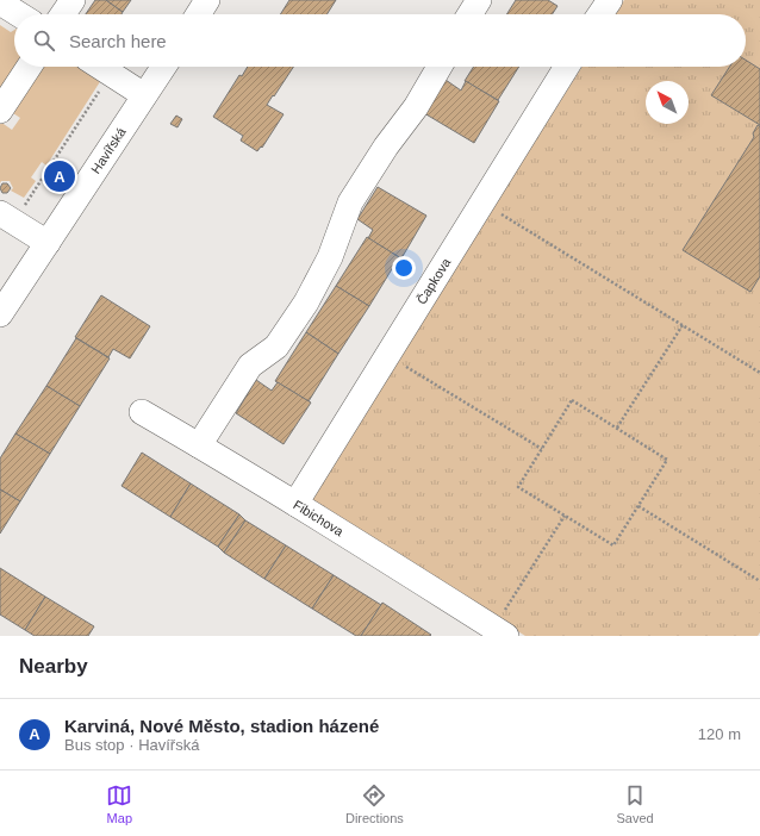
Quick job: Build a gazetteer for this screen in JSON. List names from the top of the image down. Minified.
{"streets":{"street":["Havířská","Čapkova","Fibichova"]},"crossings":[["Čapkova","Fibichova"]],"north":"top left","page":{"search":"Search here","pins":"A","heading":"Nearby","list":[{"mark":"A","name":"Karviná, Nové Město, stadion házené","note":"Bus stop · Havířská","value":"120 m"}],"nav":["Map","Directions","Saved"]}}
